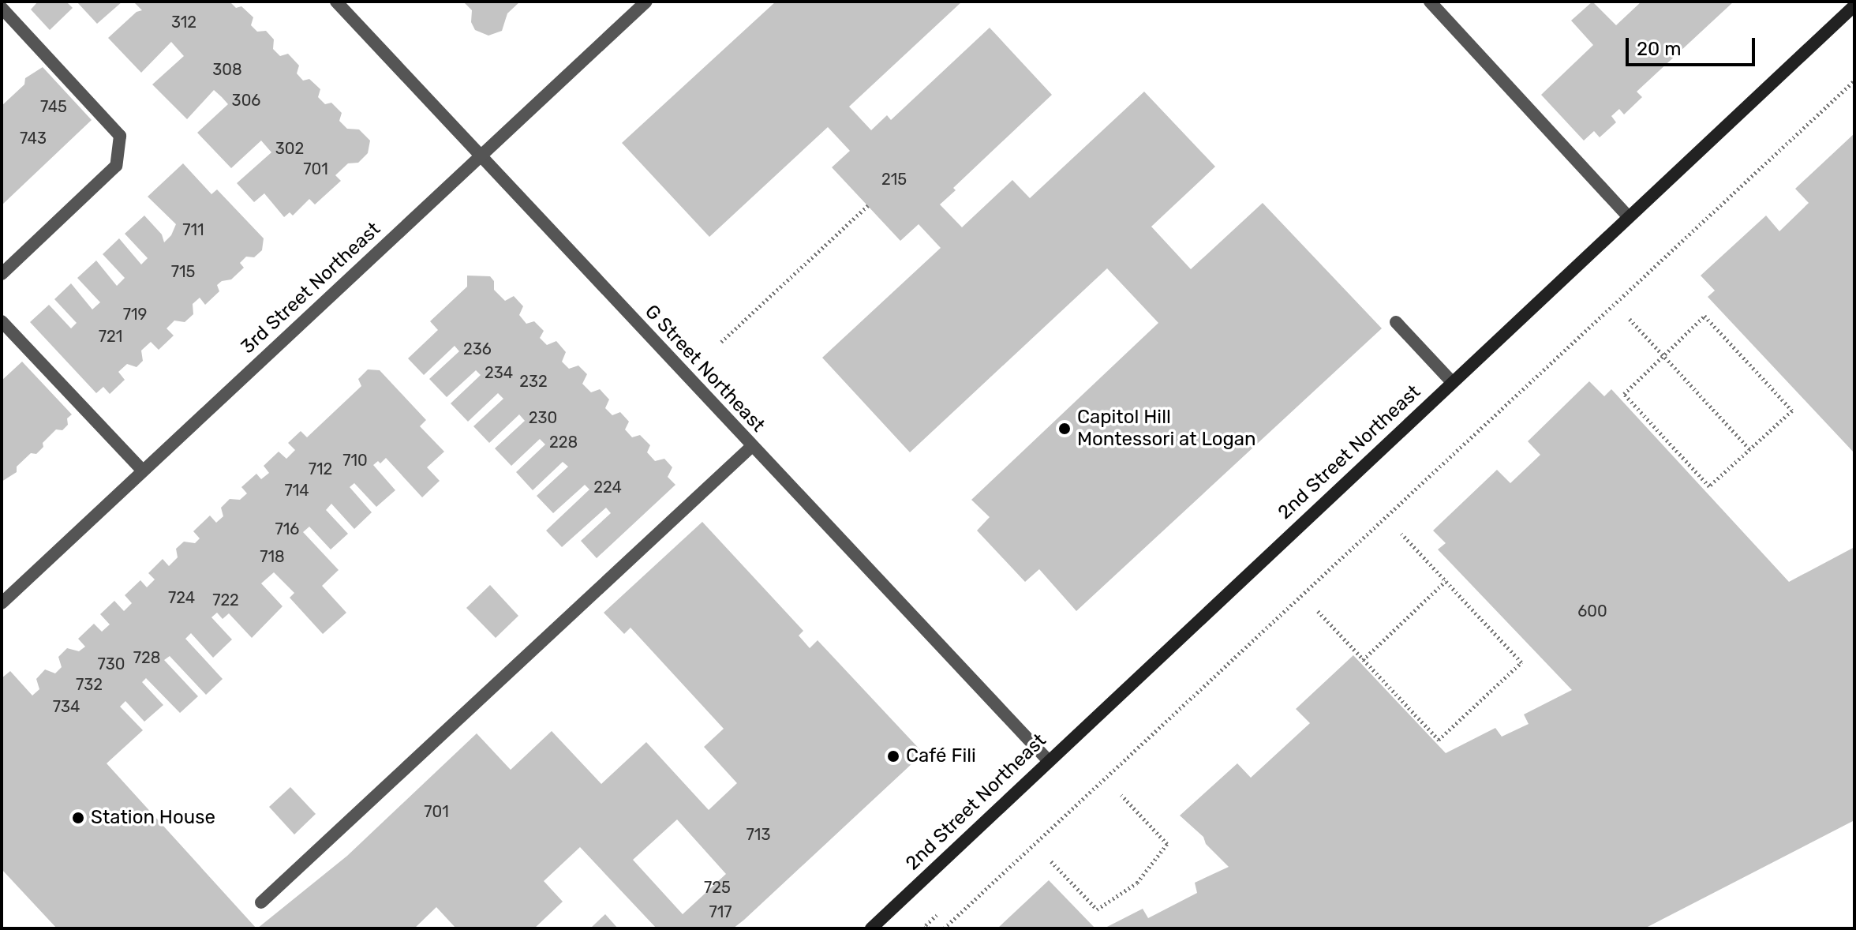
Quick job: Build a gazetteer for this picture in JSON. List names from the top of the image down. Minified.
{"streets":{"street":["3rd Street Northeast","G Street Northeast","2nd Street Northeast"]},"crossings":[["3rd Street Northeast","G Street Northeast"],["G Street Northeast","2nd Street Northeast"]],"places":["Capitol Hill Montessori at Logan","Café Fili","Station House"],"house_numbers":["312","308","306","745","743","302","701","215","711","715","719","721","236","234","232","230","228","710","712","224","714","716","718","724","722","600","728","730","732","734","701","713","725","717"],"scale_bar":"20 m"}
